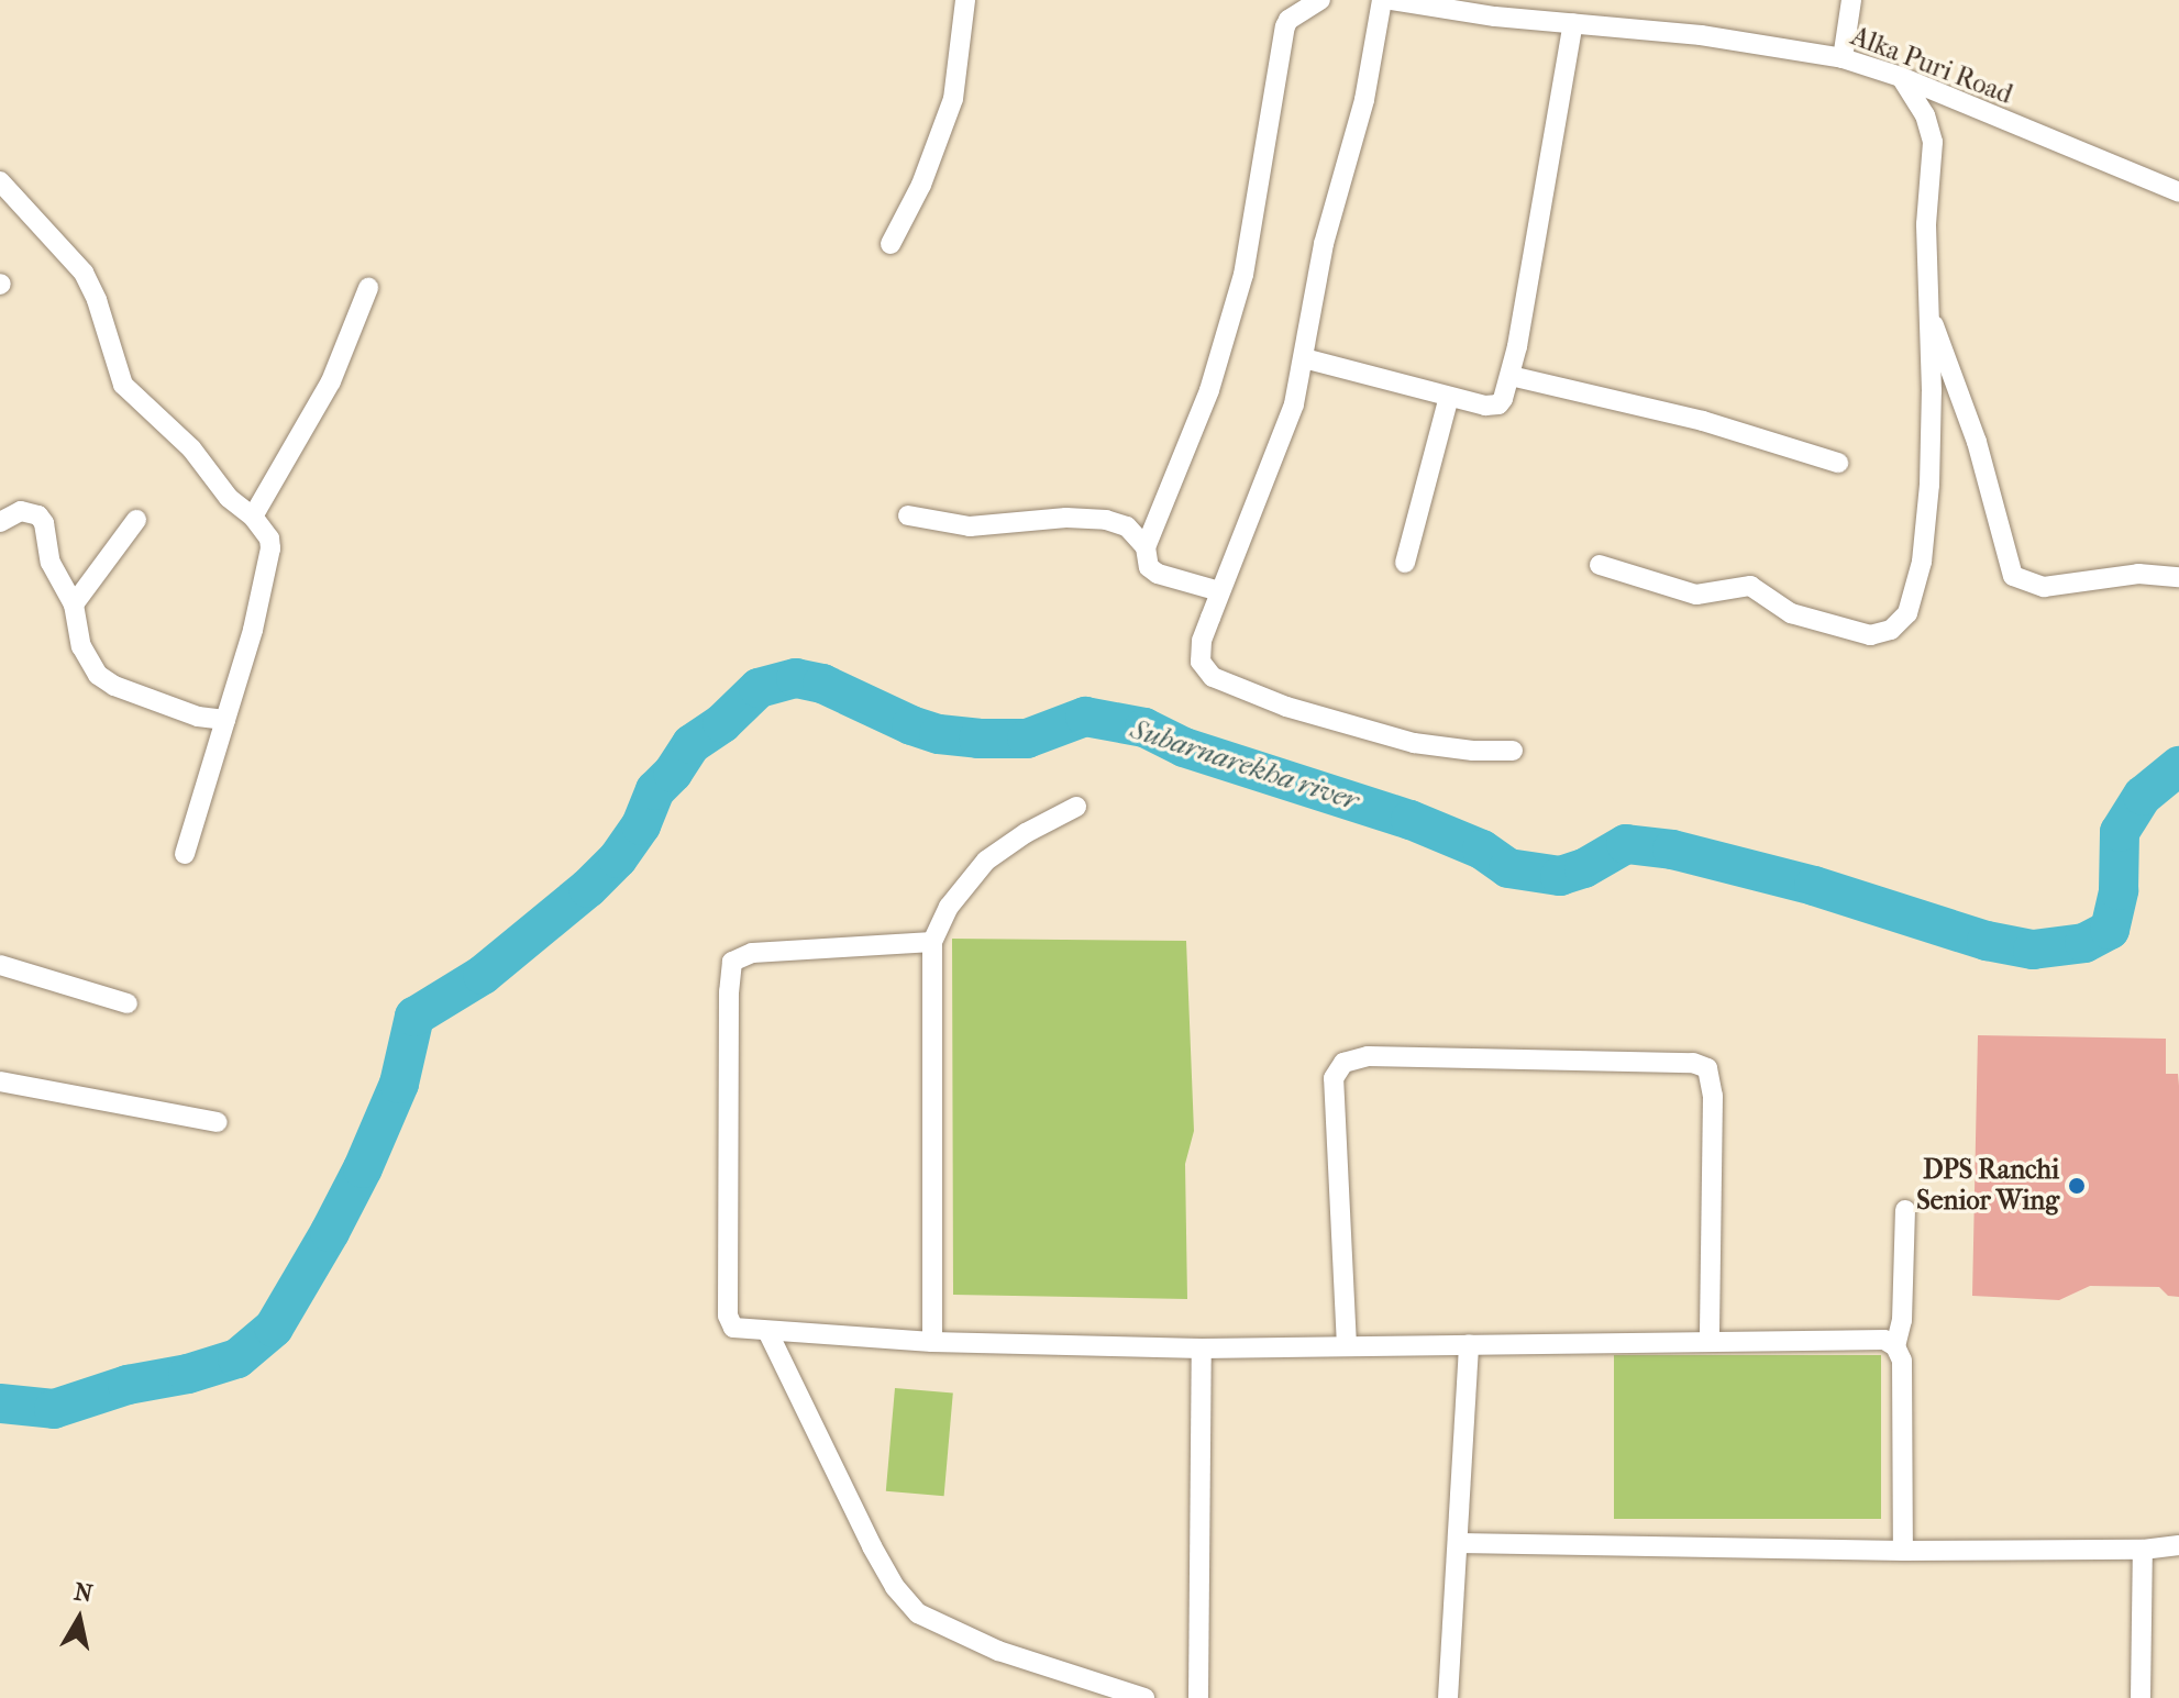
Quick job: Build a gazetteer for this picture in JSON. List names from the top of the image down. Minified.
{"streets":{"street":["Alka Puri Road"]},"water":["Subarnarekha river"],"places":["DPS Ranchi Senior Wing"],"north":"top"}
